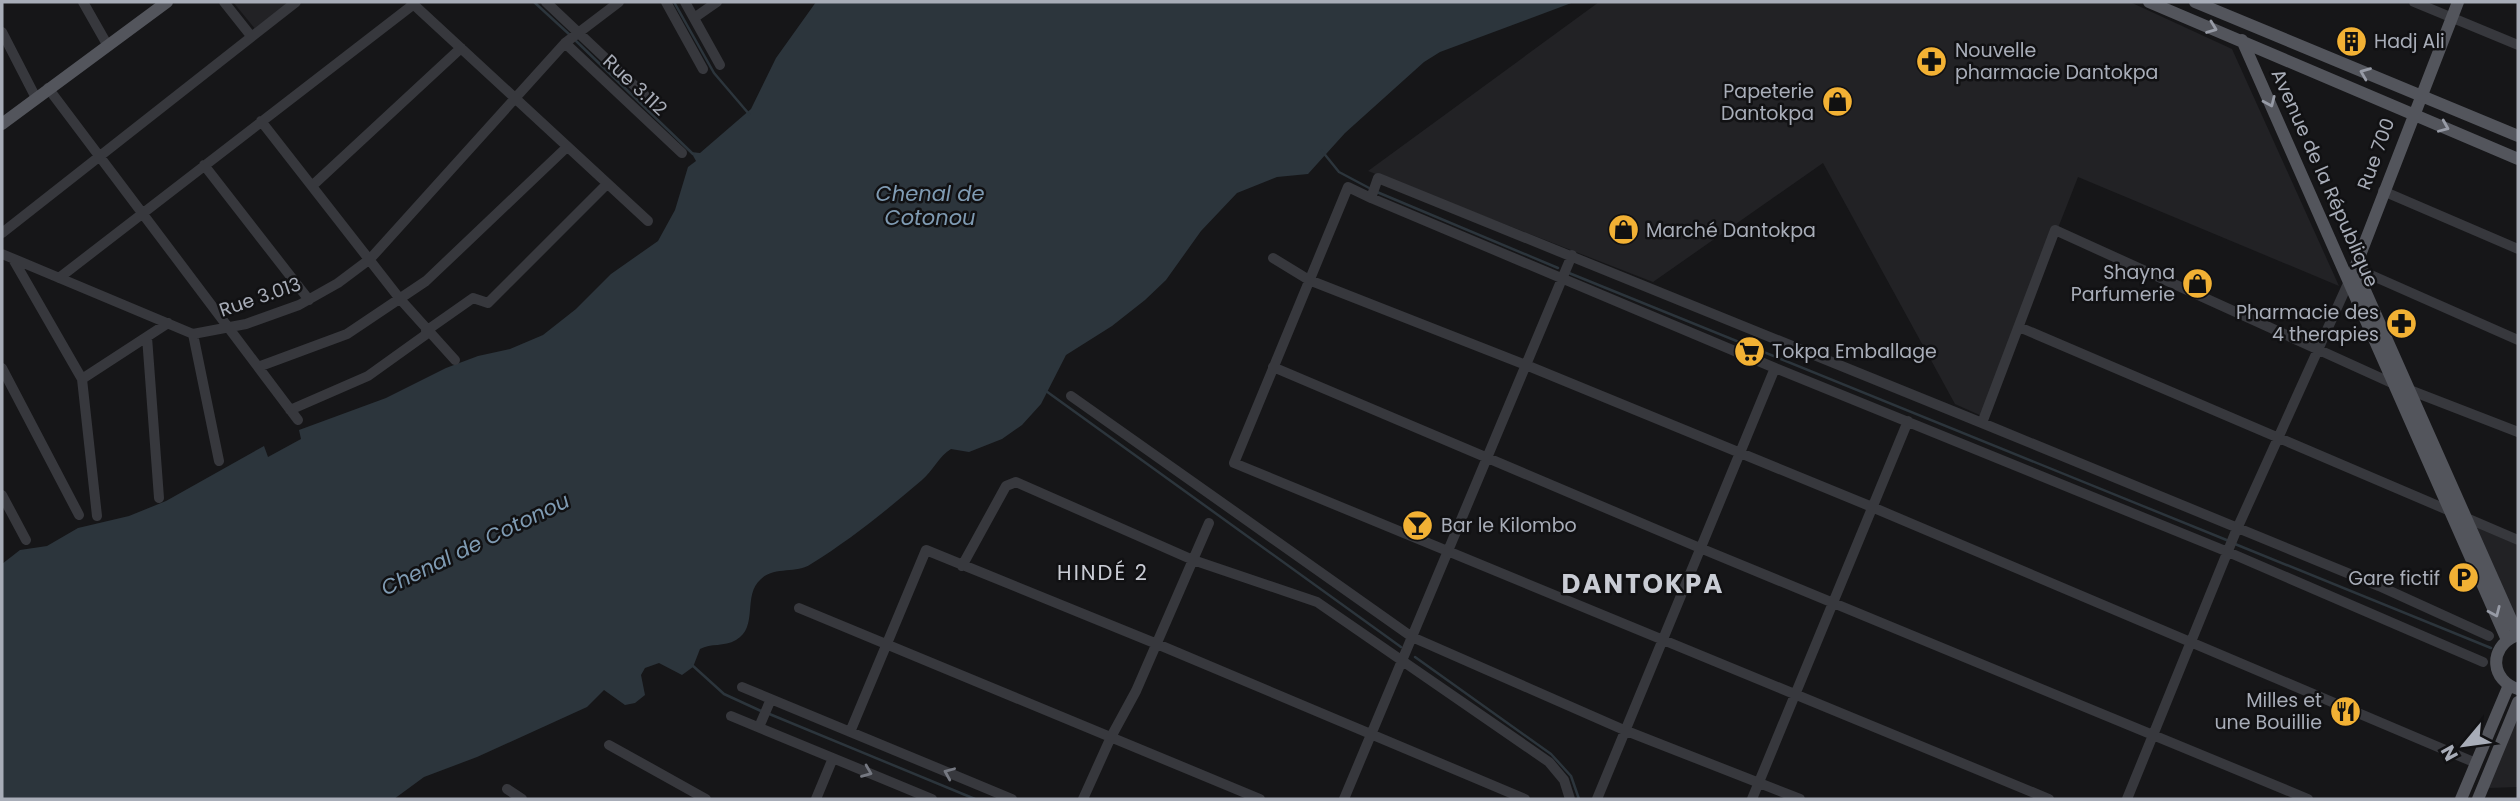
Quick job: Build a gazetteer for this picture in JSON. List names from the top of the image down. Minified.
{"streets":{"main road":["Rue 700","Avenue de la République"],"street":["Rue 3.112","Rue 3.013"]},"crossings":[["Rue 3.112","Rue 3.013"],["Rue 700","Avenue de la République"]],"districts":["HINDÉ 2","DANTOKPA"],"water":["Chenal de Cotonou"],"places":{"building":["Hadj Ali"],"pharmacy":["Nouvelle pharmacie Dantokpa","Pharmacie des 4 therapies"],"shop":["Papeterie Dantokpa","Marché Dantokpa","Shayna Parfumerie"],"supermarket":["Tokpa Emballage"],"bar":["Bar le Kilombo"],"parking":["Gare fictif"],"restaurant":["Milles et une Bouillie"]},"north":"bottom left"}
